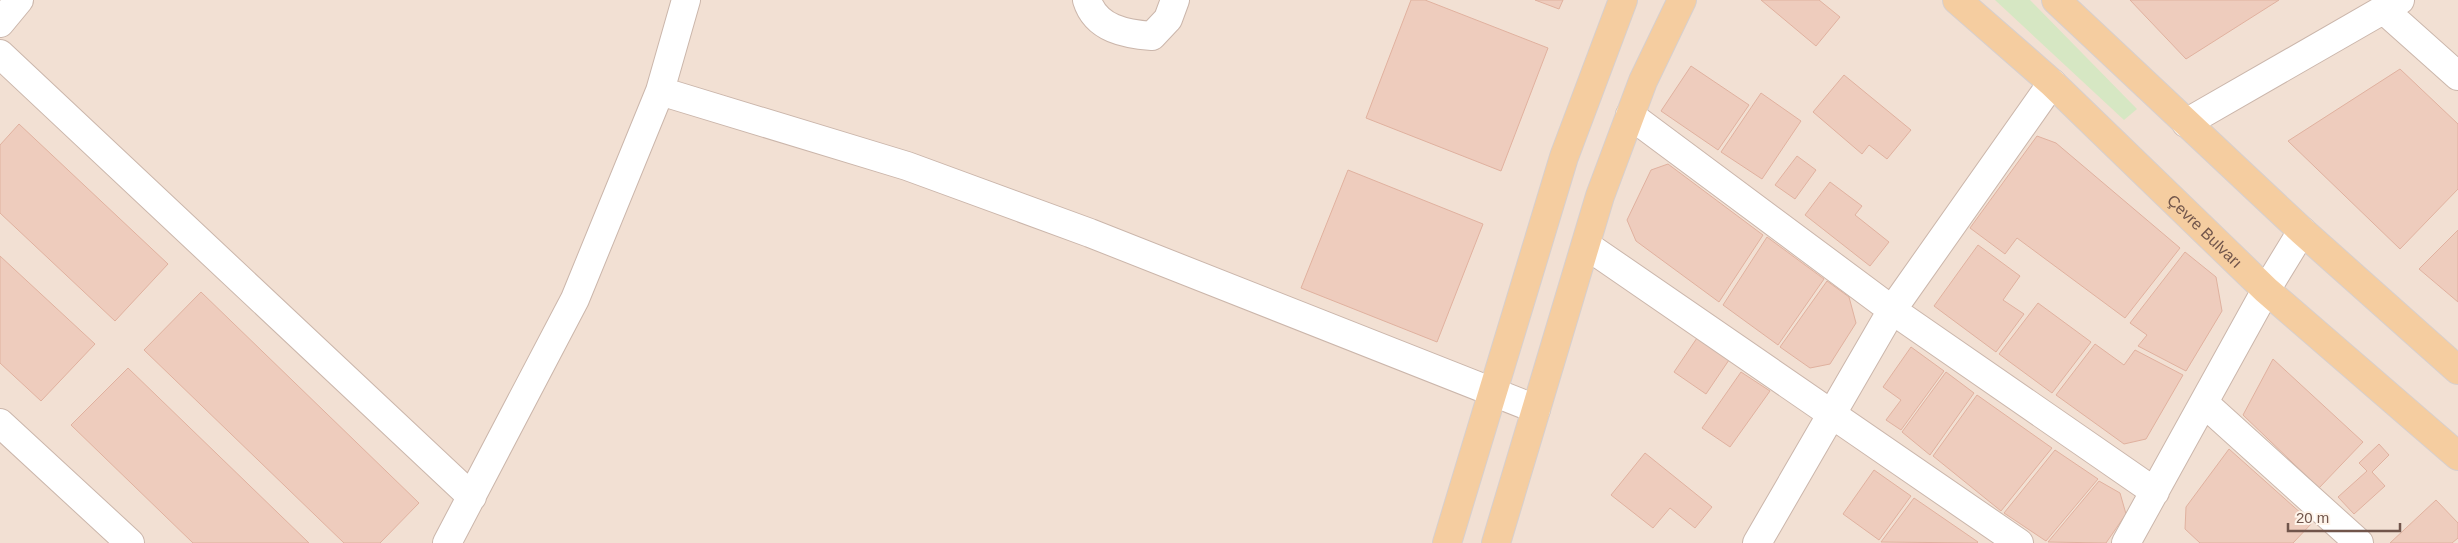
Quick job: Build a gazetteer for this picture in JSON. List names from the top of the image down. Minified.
{"streets":{"main road":["Çevre Bulvarı"]},"scale_bar":"20 m"}
